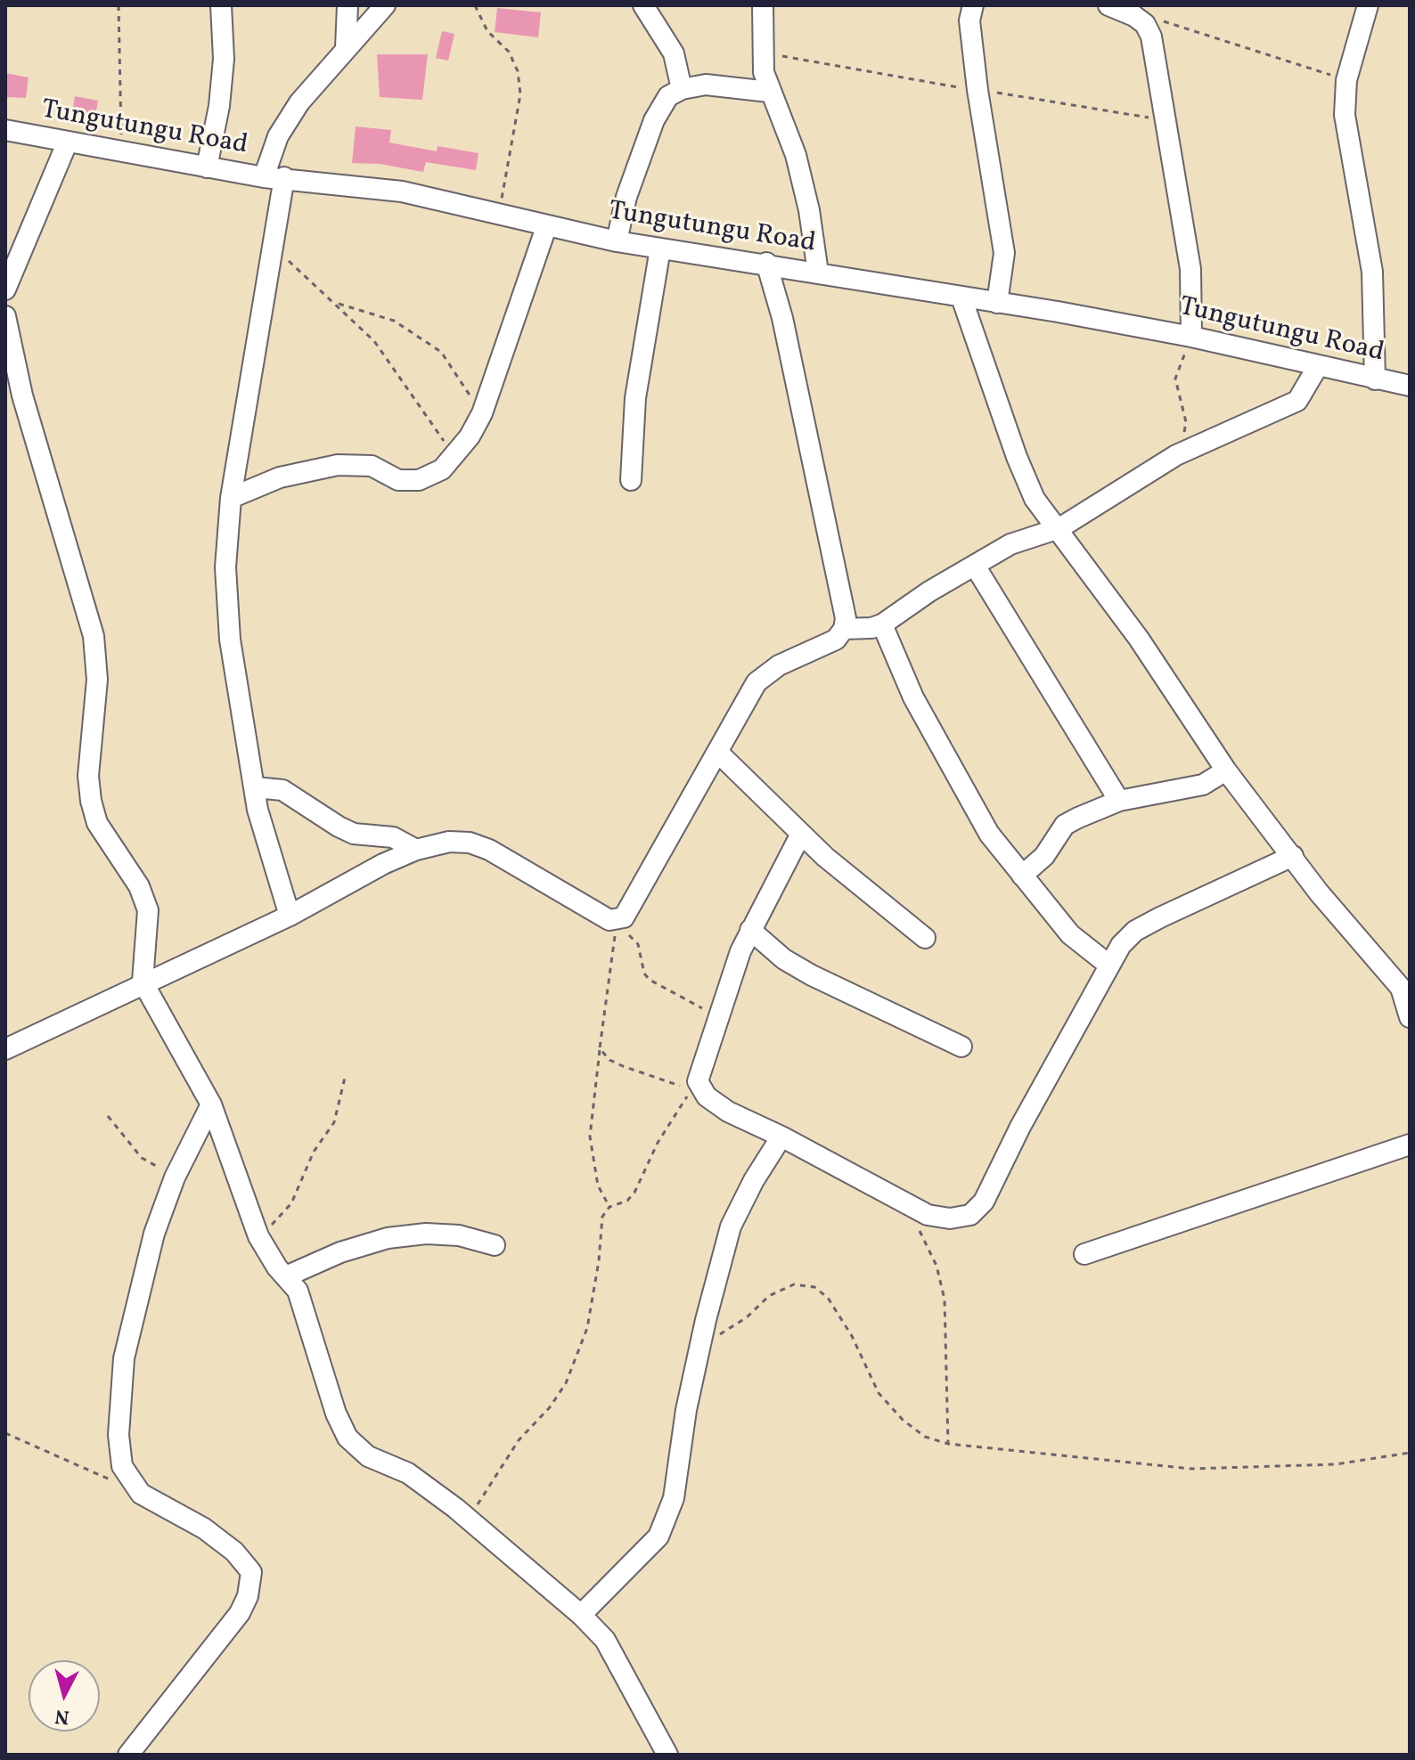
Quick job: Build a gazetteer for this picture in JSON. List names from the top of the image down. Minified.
{"streets":{"street":["Tungutungu Road"]},"north":"bottom"}
